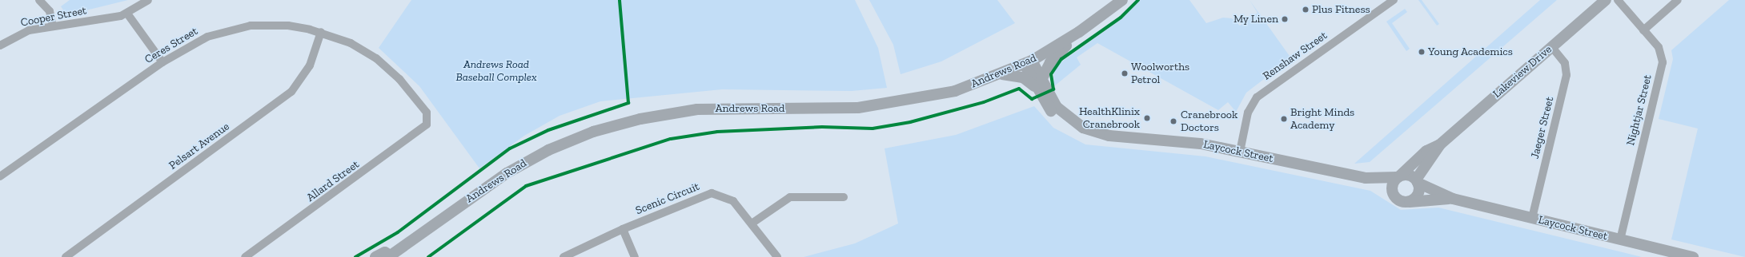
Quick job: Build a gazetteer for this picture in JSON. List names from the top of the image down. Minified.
{"streets":{"street":["Cooper Street","Ceres Street","Renshaw Street","Andrews Road","Lakeview Drive","Nightjar Street","Jaeger Street","Pelsart Avenue","Laycock Street","Allard Street","Scenic Circuit"]},"crossings":[["Ceres Street","Pelsart Avenue"],["Ceres Street","Allard Street"],["Renshaw Street","Laycock Street"],["Andrews Road","Laycock Street"],["Lakeview Drive","Jaeger Street"],["Lakeview Drive","Laycock Street"],["Nightjar Street","Laycock Street"],["Jaeger Street","Laycock Street"]],"parks":["Andrews Road Baseball Complex"],"places":["Plus Fitness","My Linen","Young Academics","Woolworths Petrol","HealthKlinix Cranebrook","Bright Minds Academy","Cranebrook Doctors"]}
